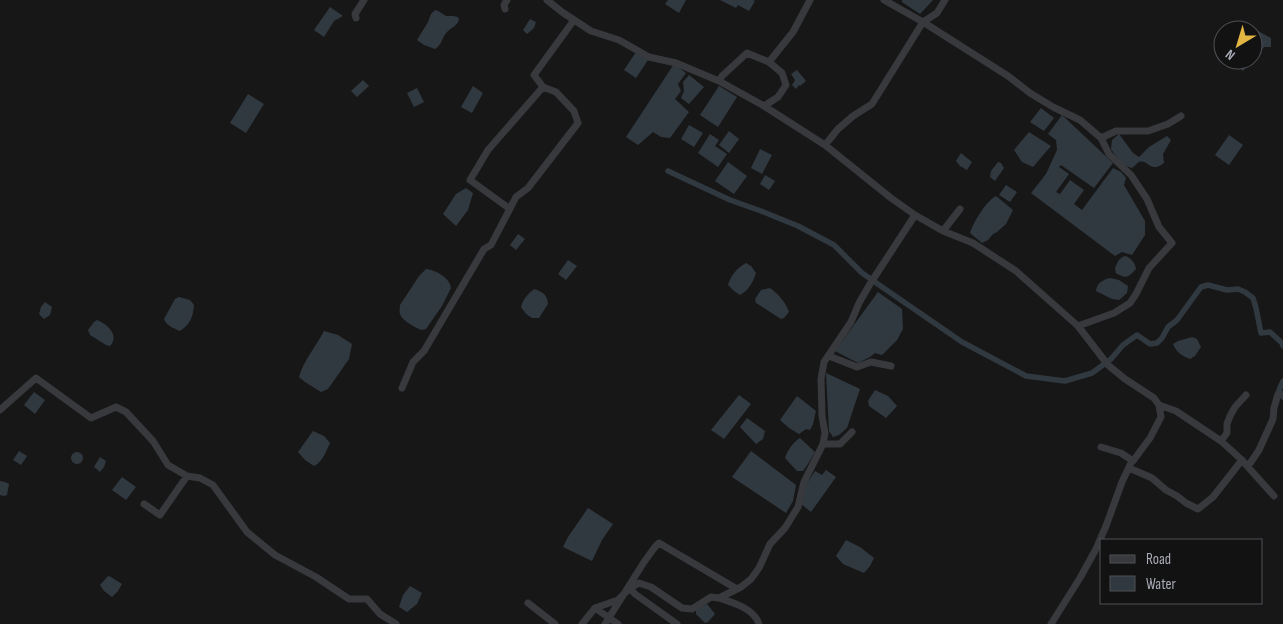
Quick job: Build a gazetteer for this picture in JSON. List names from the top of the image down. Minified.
{"legend":["Road","Water"],"north":"bottom left"}
